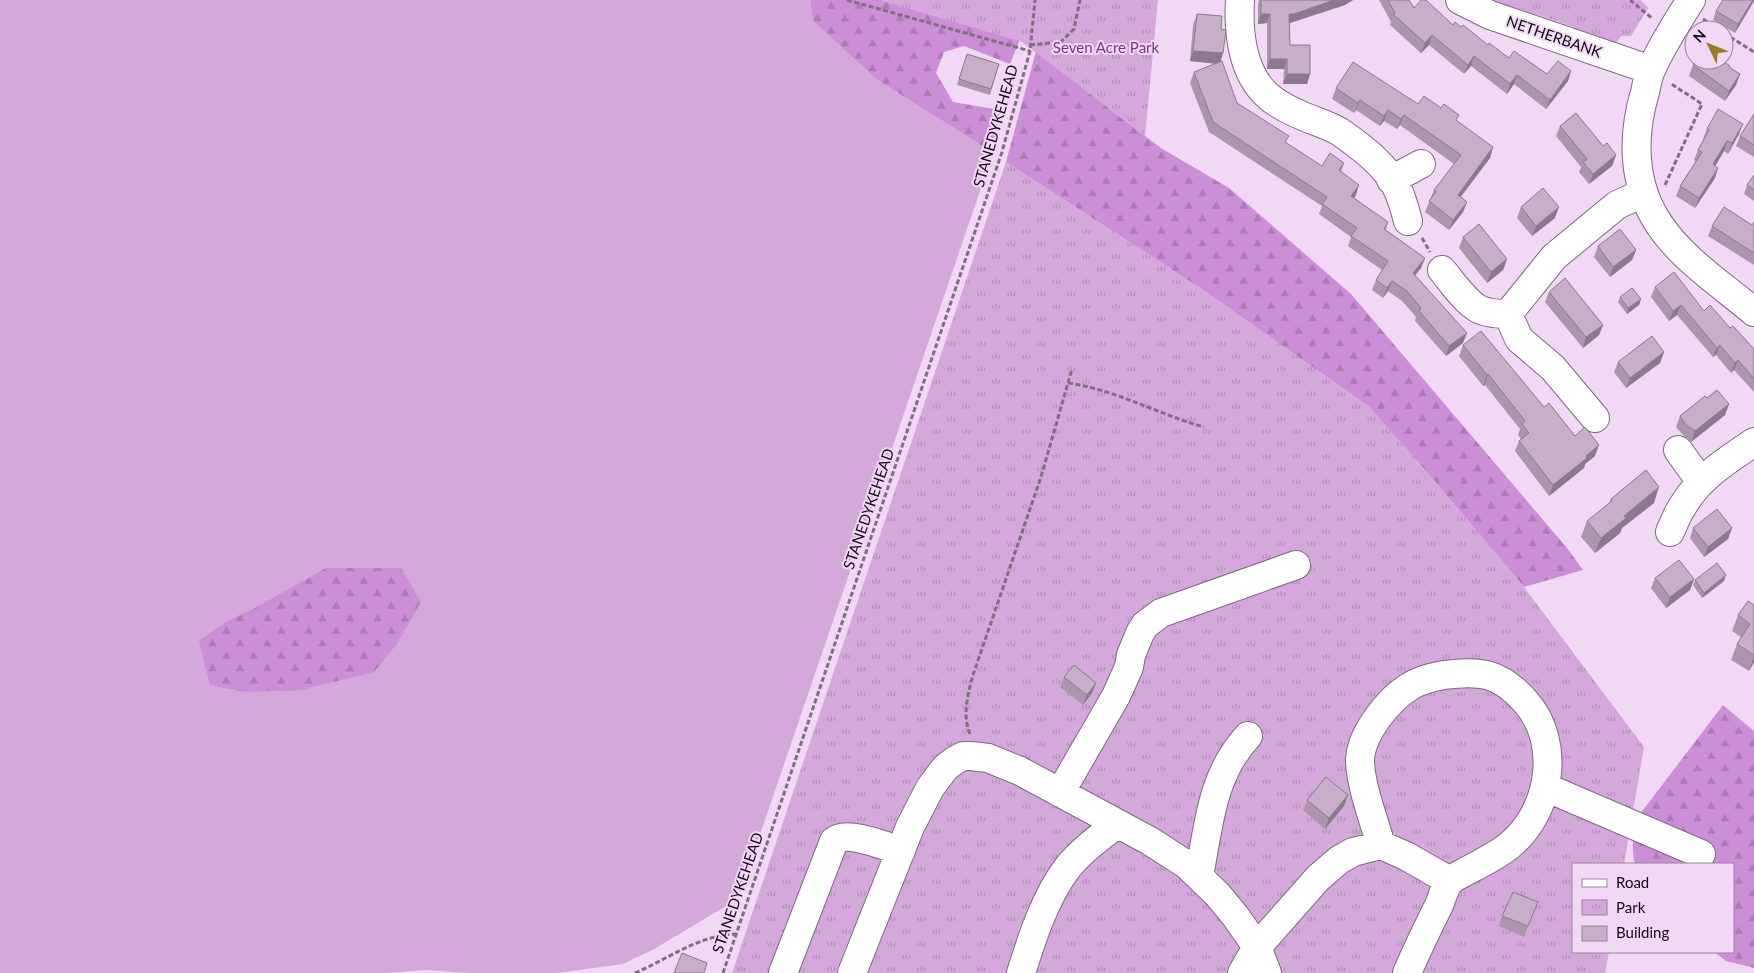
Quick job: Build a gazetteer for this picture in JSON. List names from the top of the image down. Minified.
{"streets":{"street":["NETHERBANK"],"path":["STANEDYKEHEAD"]},"parks":["Seven Acre Park"],"legend":["Road","Park","Building"],"north":"top left"}
